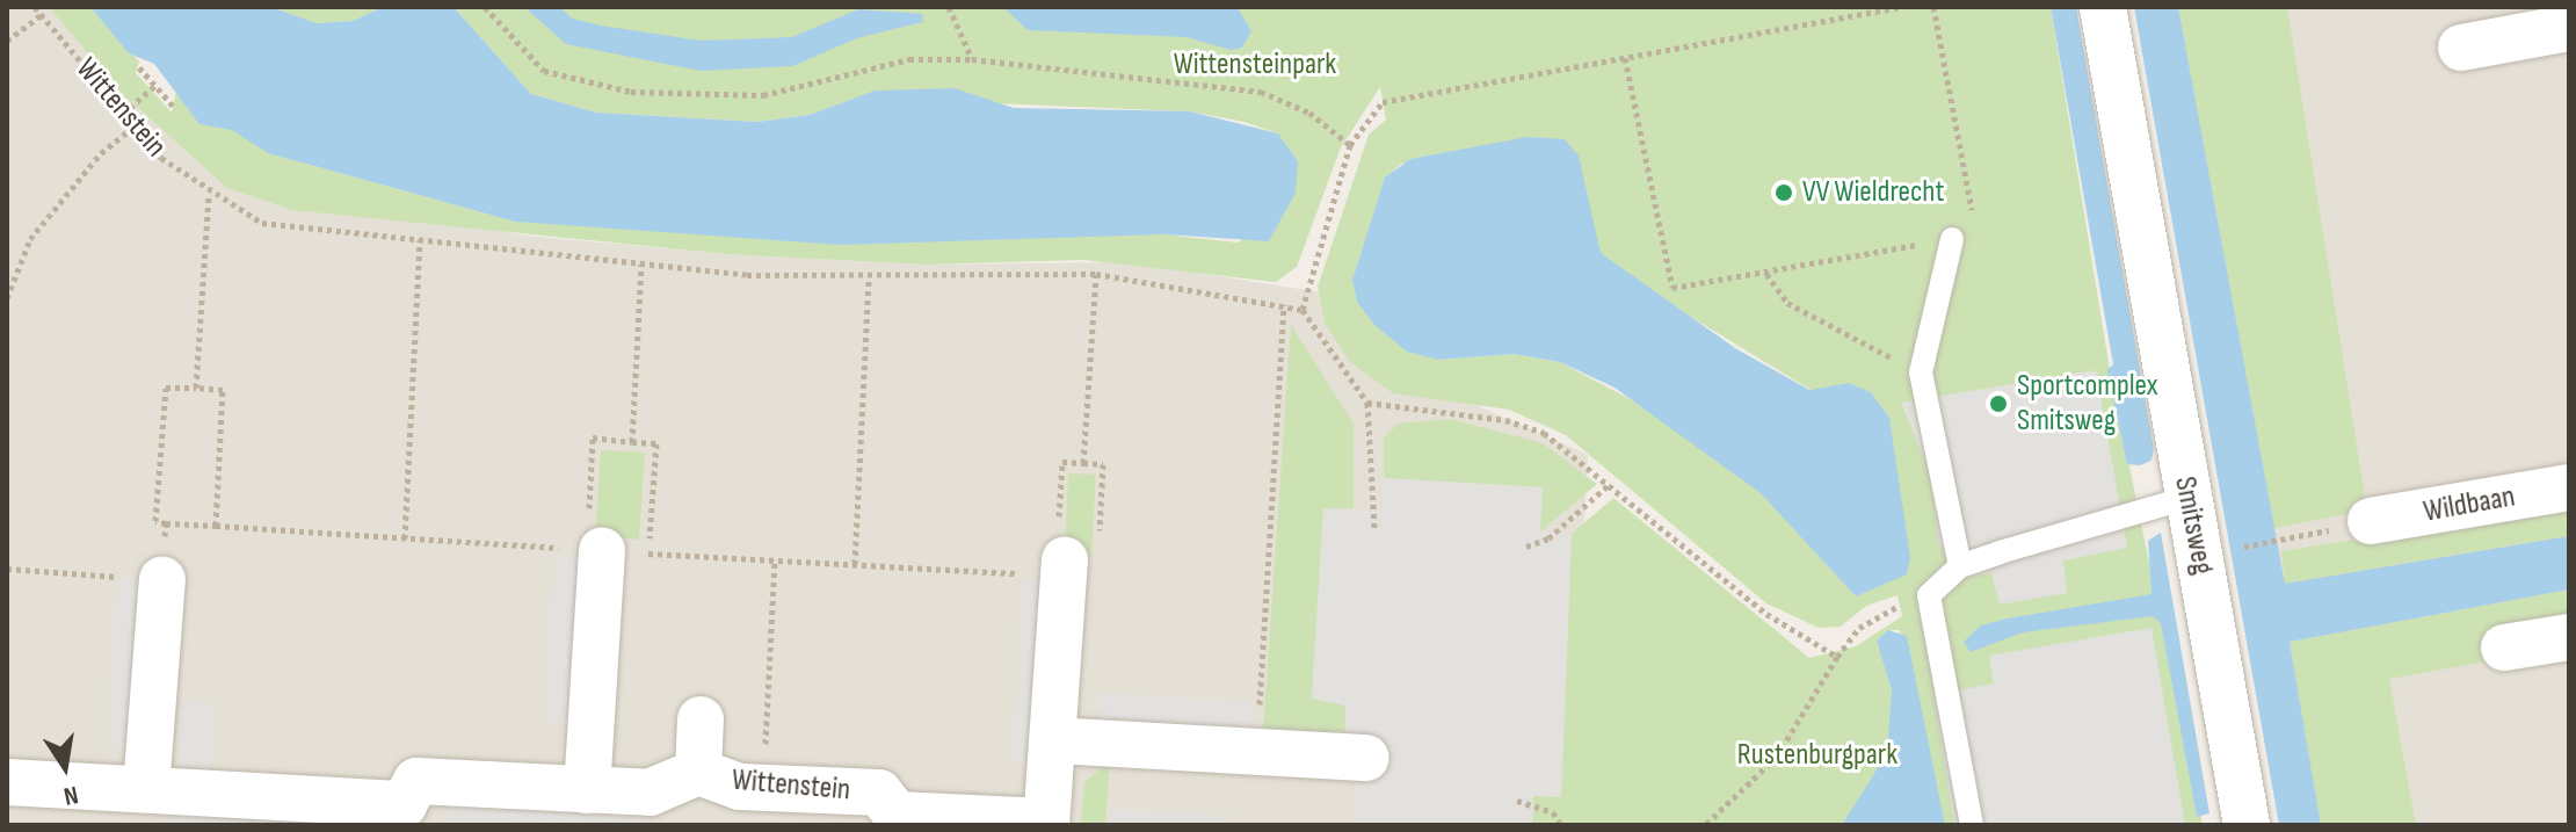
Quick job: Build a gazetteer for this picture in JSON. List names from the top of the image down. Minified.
{"streets":{"street":["Wittenstein","Wildbaan","Smitsweg"]},"parks":["Wittensteinpark","Rustenburgpark"],"places":["VV Wieldrecht","Sportcomplex Smitsweg"],"north":"bottom"}
